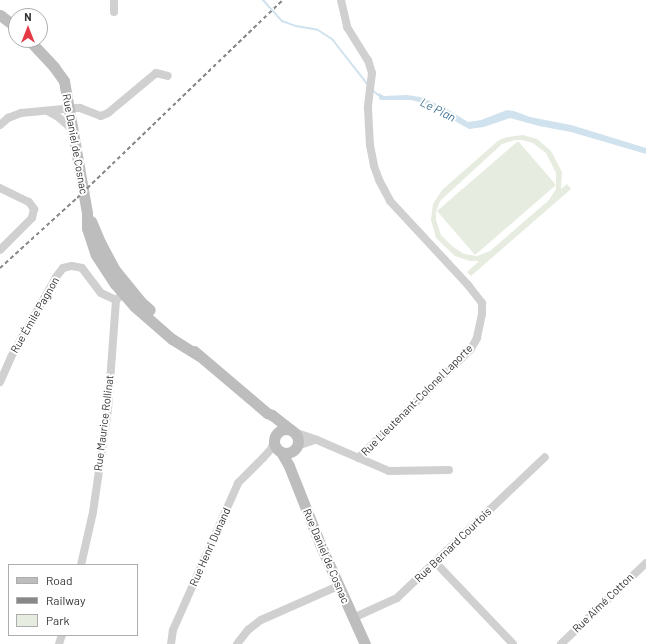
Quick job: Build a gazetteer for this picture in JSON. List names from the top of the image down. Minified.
{"streets":{"street":["Rue Daniel de Cosnac","Rue Émile Pagnon","Rue Lieutenant-Colonel Laporte","Rue Maurice Rollinat","Rue Bernard Courtois","Rue Henri Dunand","Rue Aimé Cotton"]},"crossings":[["Rue Daniel de Cosnac","Rue Émile Pagnon"],["Rue Daniel de Cosnac","Rue Maurice Rollinat"],["Rue Daniel de Cosnac","Rue Bernard Courtois"],["Rue Daniel de Cosnac","Rue Henri Dunand"],["Rue Émile Pagnon","Rue Maurice Rollinat"]],"water":["Le Pian"],"legend":["Road","Railway","Park"],"north":"top"}
